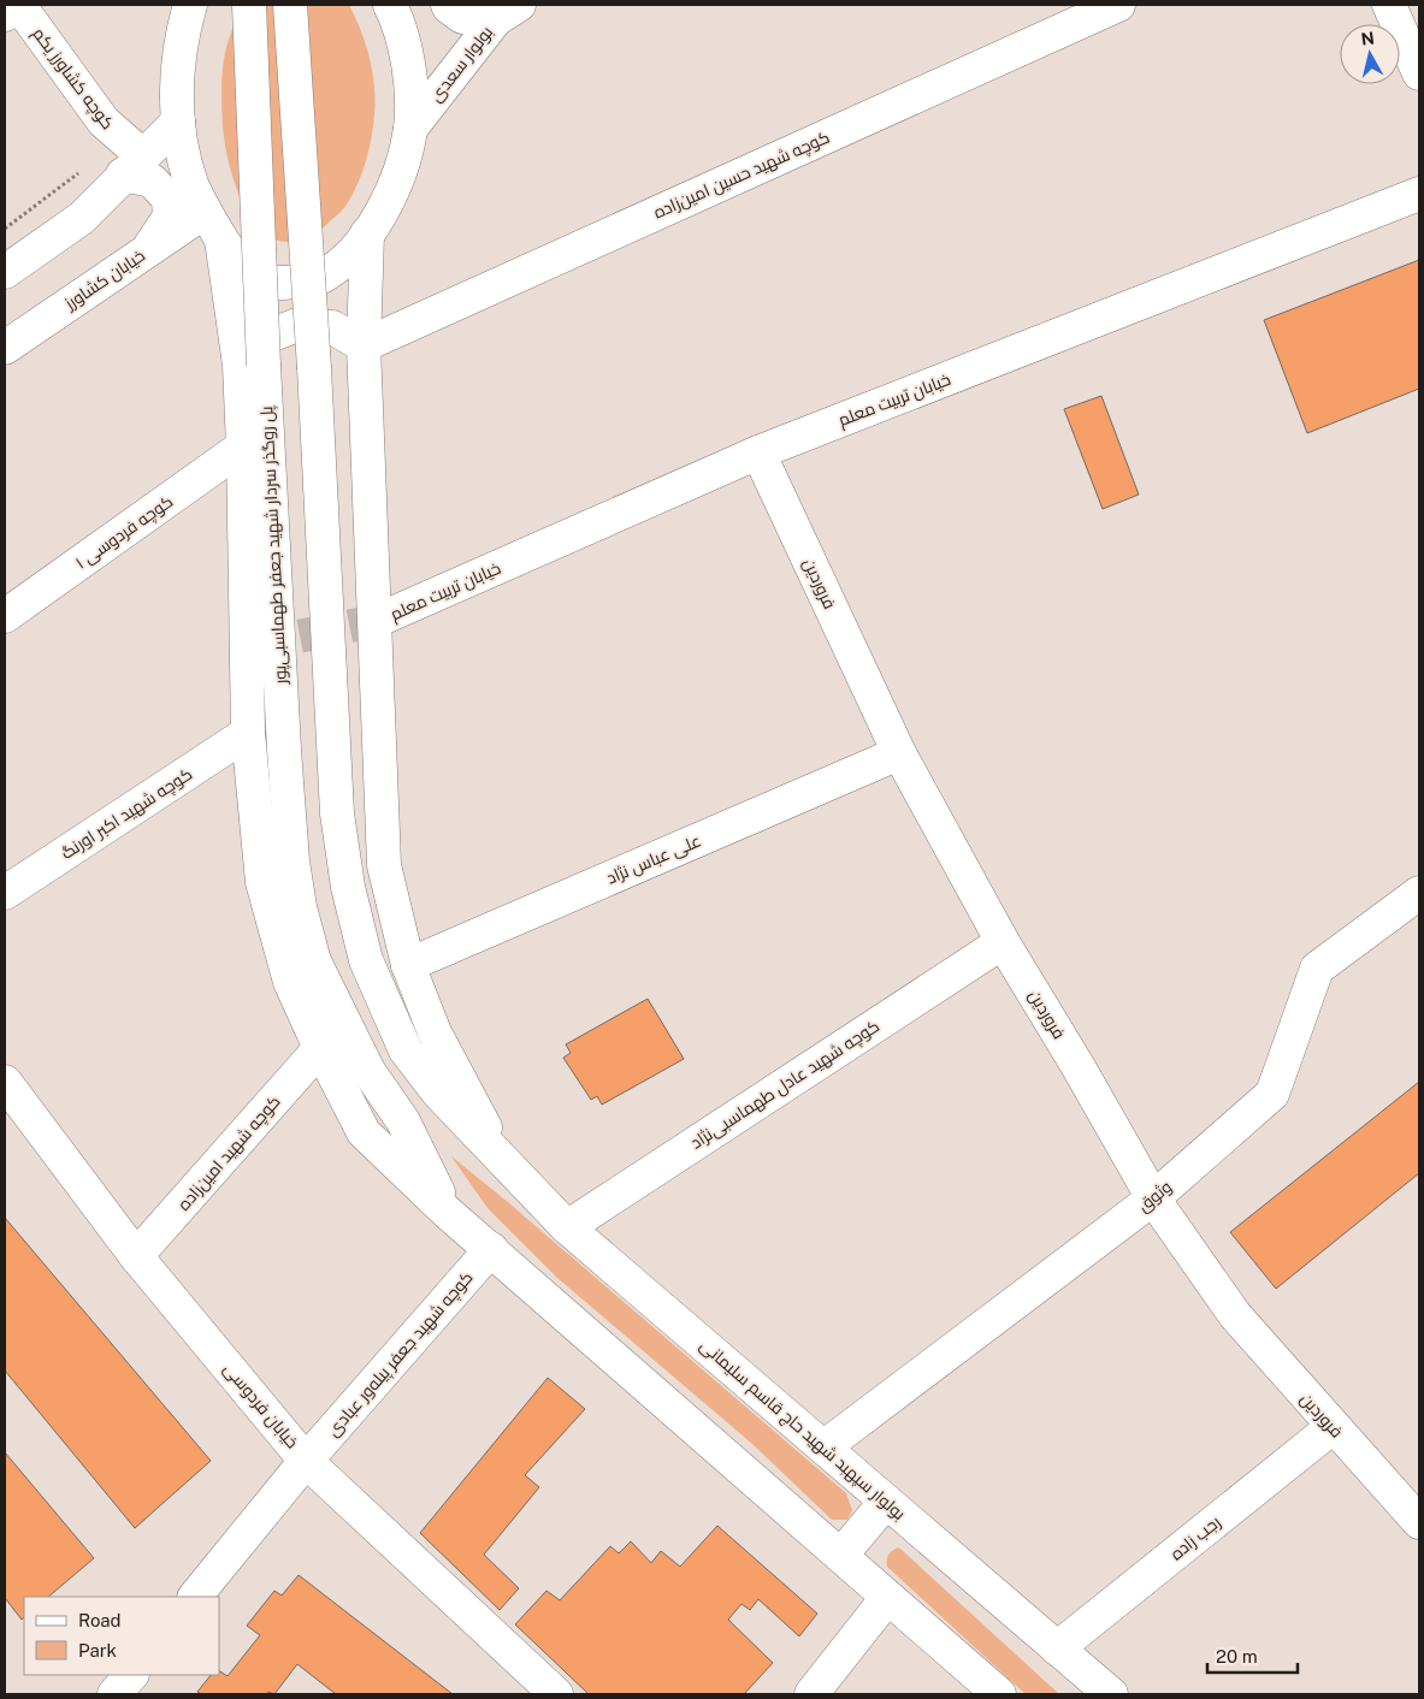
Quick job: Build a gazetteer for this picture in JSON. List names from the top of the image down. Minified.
{"streets":{"street":["بولوار سعدی","کوچه کشاورز یکم","کوچه شهید حسین امین‌زاده","خیابان کشاورز","خیابان تربیت معلم","کوچه فردوسی ۱","پل روگذر سردار شهید جعفر طهماسبی‌پور","فروردین","کوچه شهید اکبر اورنگ","علی عباس نژاد","کوچه شهید عادل طهماسبی‌نژاد","کوچه شهید امین‌زاده","وثوق","کوچه شهید جعفر پیله‌ور عبادی","خیابان فردوسی","بولوار سپهبد شهید حاج قاسم سلیمانی","رجب زاده"]},"crossings":[["خیابان تربیت معلم","فروردین"],["فروردین","علی عباس نژاد"],["فروردین","کوچه شهید عادل طهماسبی‌نژاد"],["فروردین","وثوق"],["فروردین","رجب زاده"],["کوچه شهید عادل طهماسبی‌نژاد","بولوار سپهبد شهید حاج قاسم سلیمانی"],["کوچه شهید امین‌زاده","خیابان فردوسی"],["وثوق","بولوار سپهبد شهید حاج قاسم سلیمانی"],["کوچه شهید جعفر پیله‌ور عبادی","خیابان فردوسی"],["بولوار سپهبد شهید حاج قاسم سلیمانی","رجب زاده"]],"legend":["Road","Park"],"scale_bar":"20 m","north":"top"}
